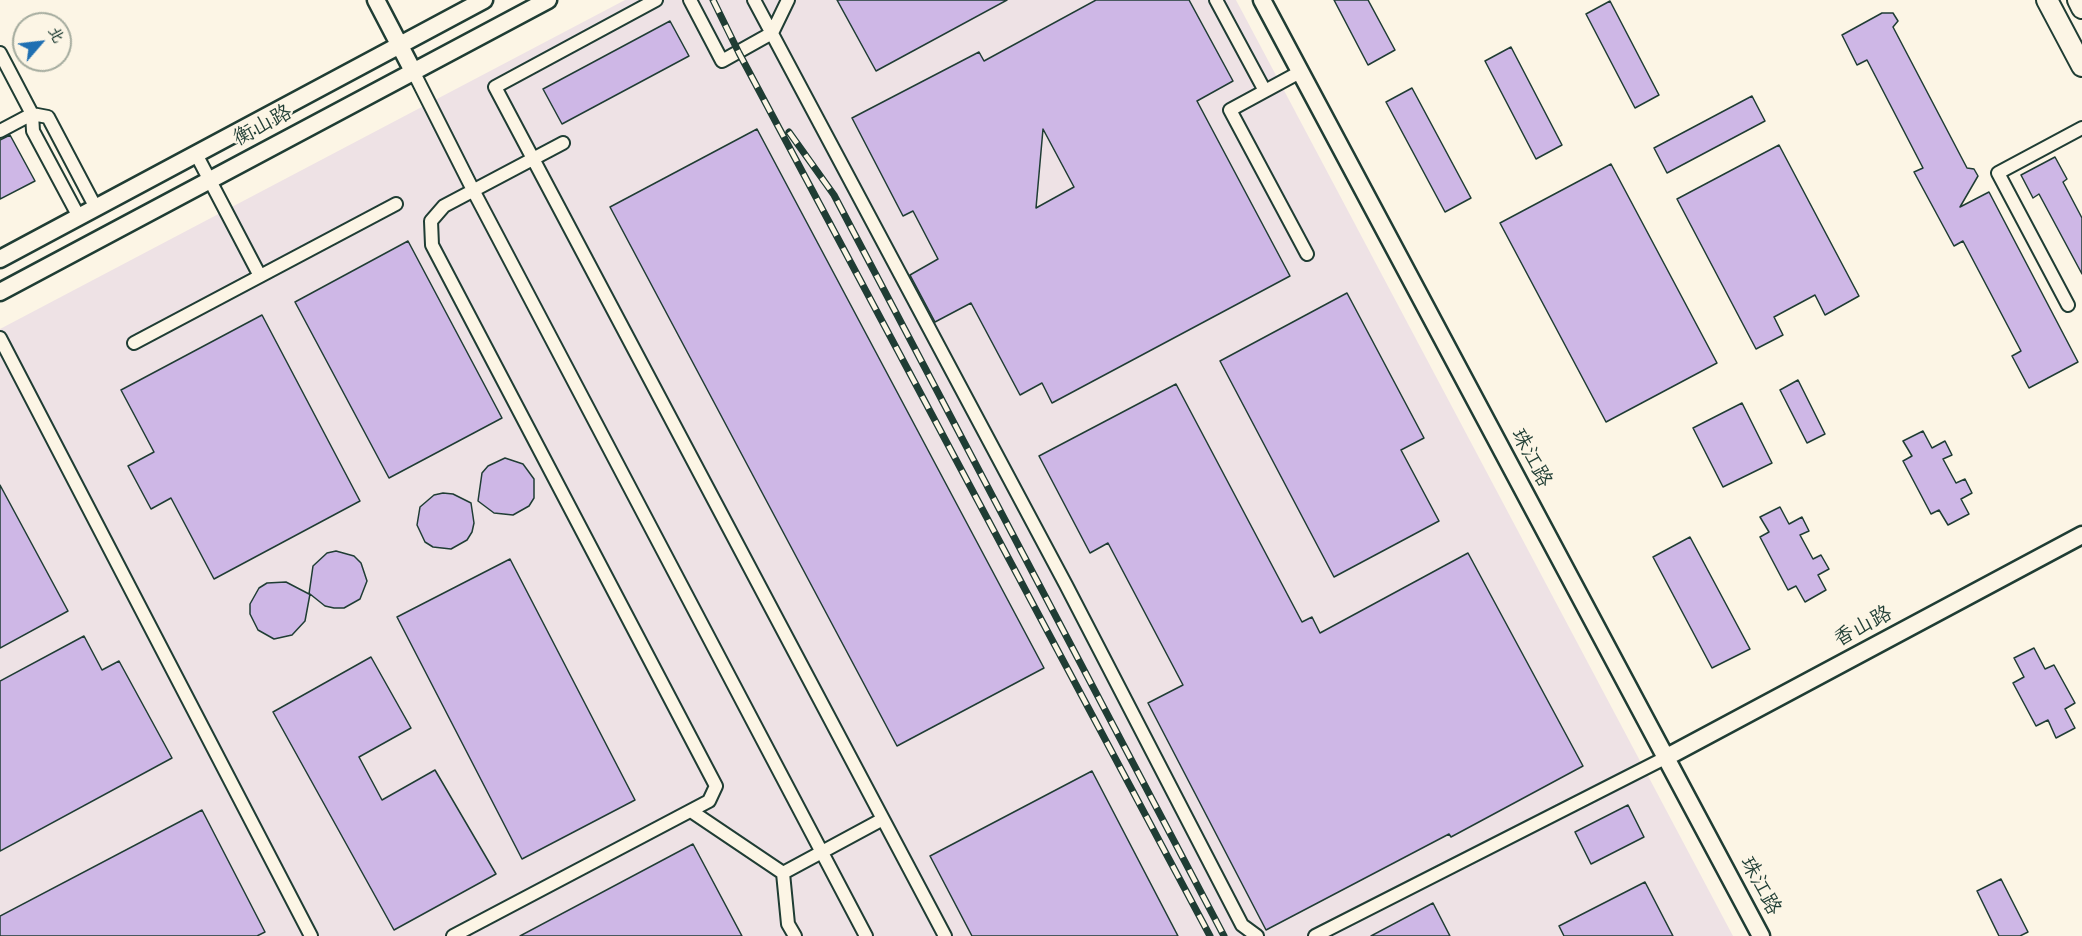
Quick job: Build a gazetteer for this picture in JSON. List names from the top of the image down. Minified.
{"streets":{"street":["衡山路","珠江路","香山路"]},"crossings":[["珠江路","香山路"]],"north":"top right"}
